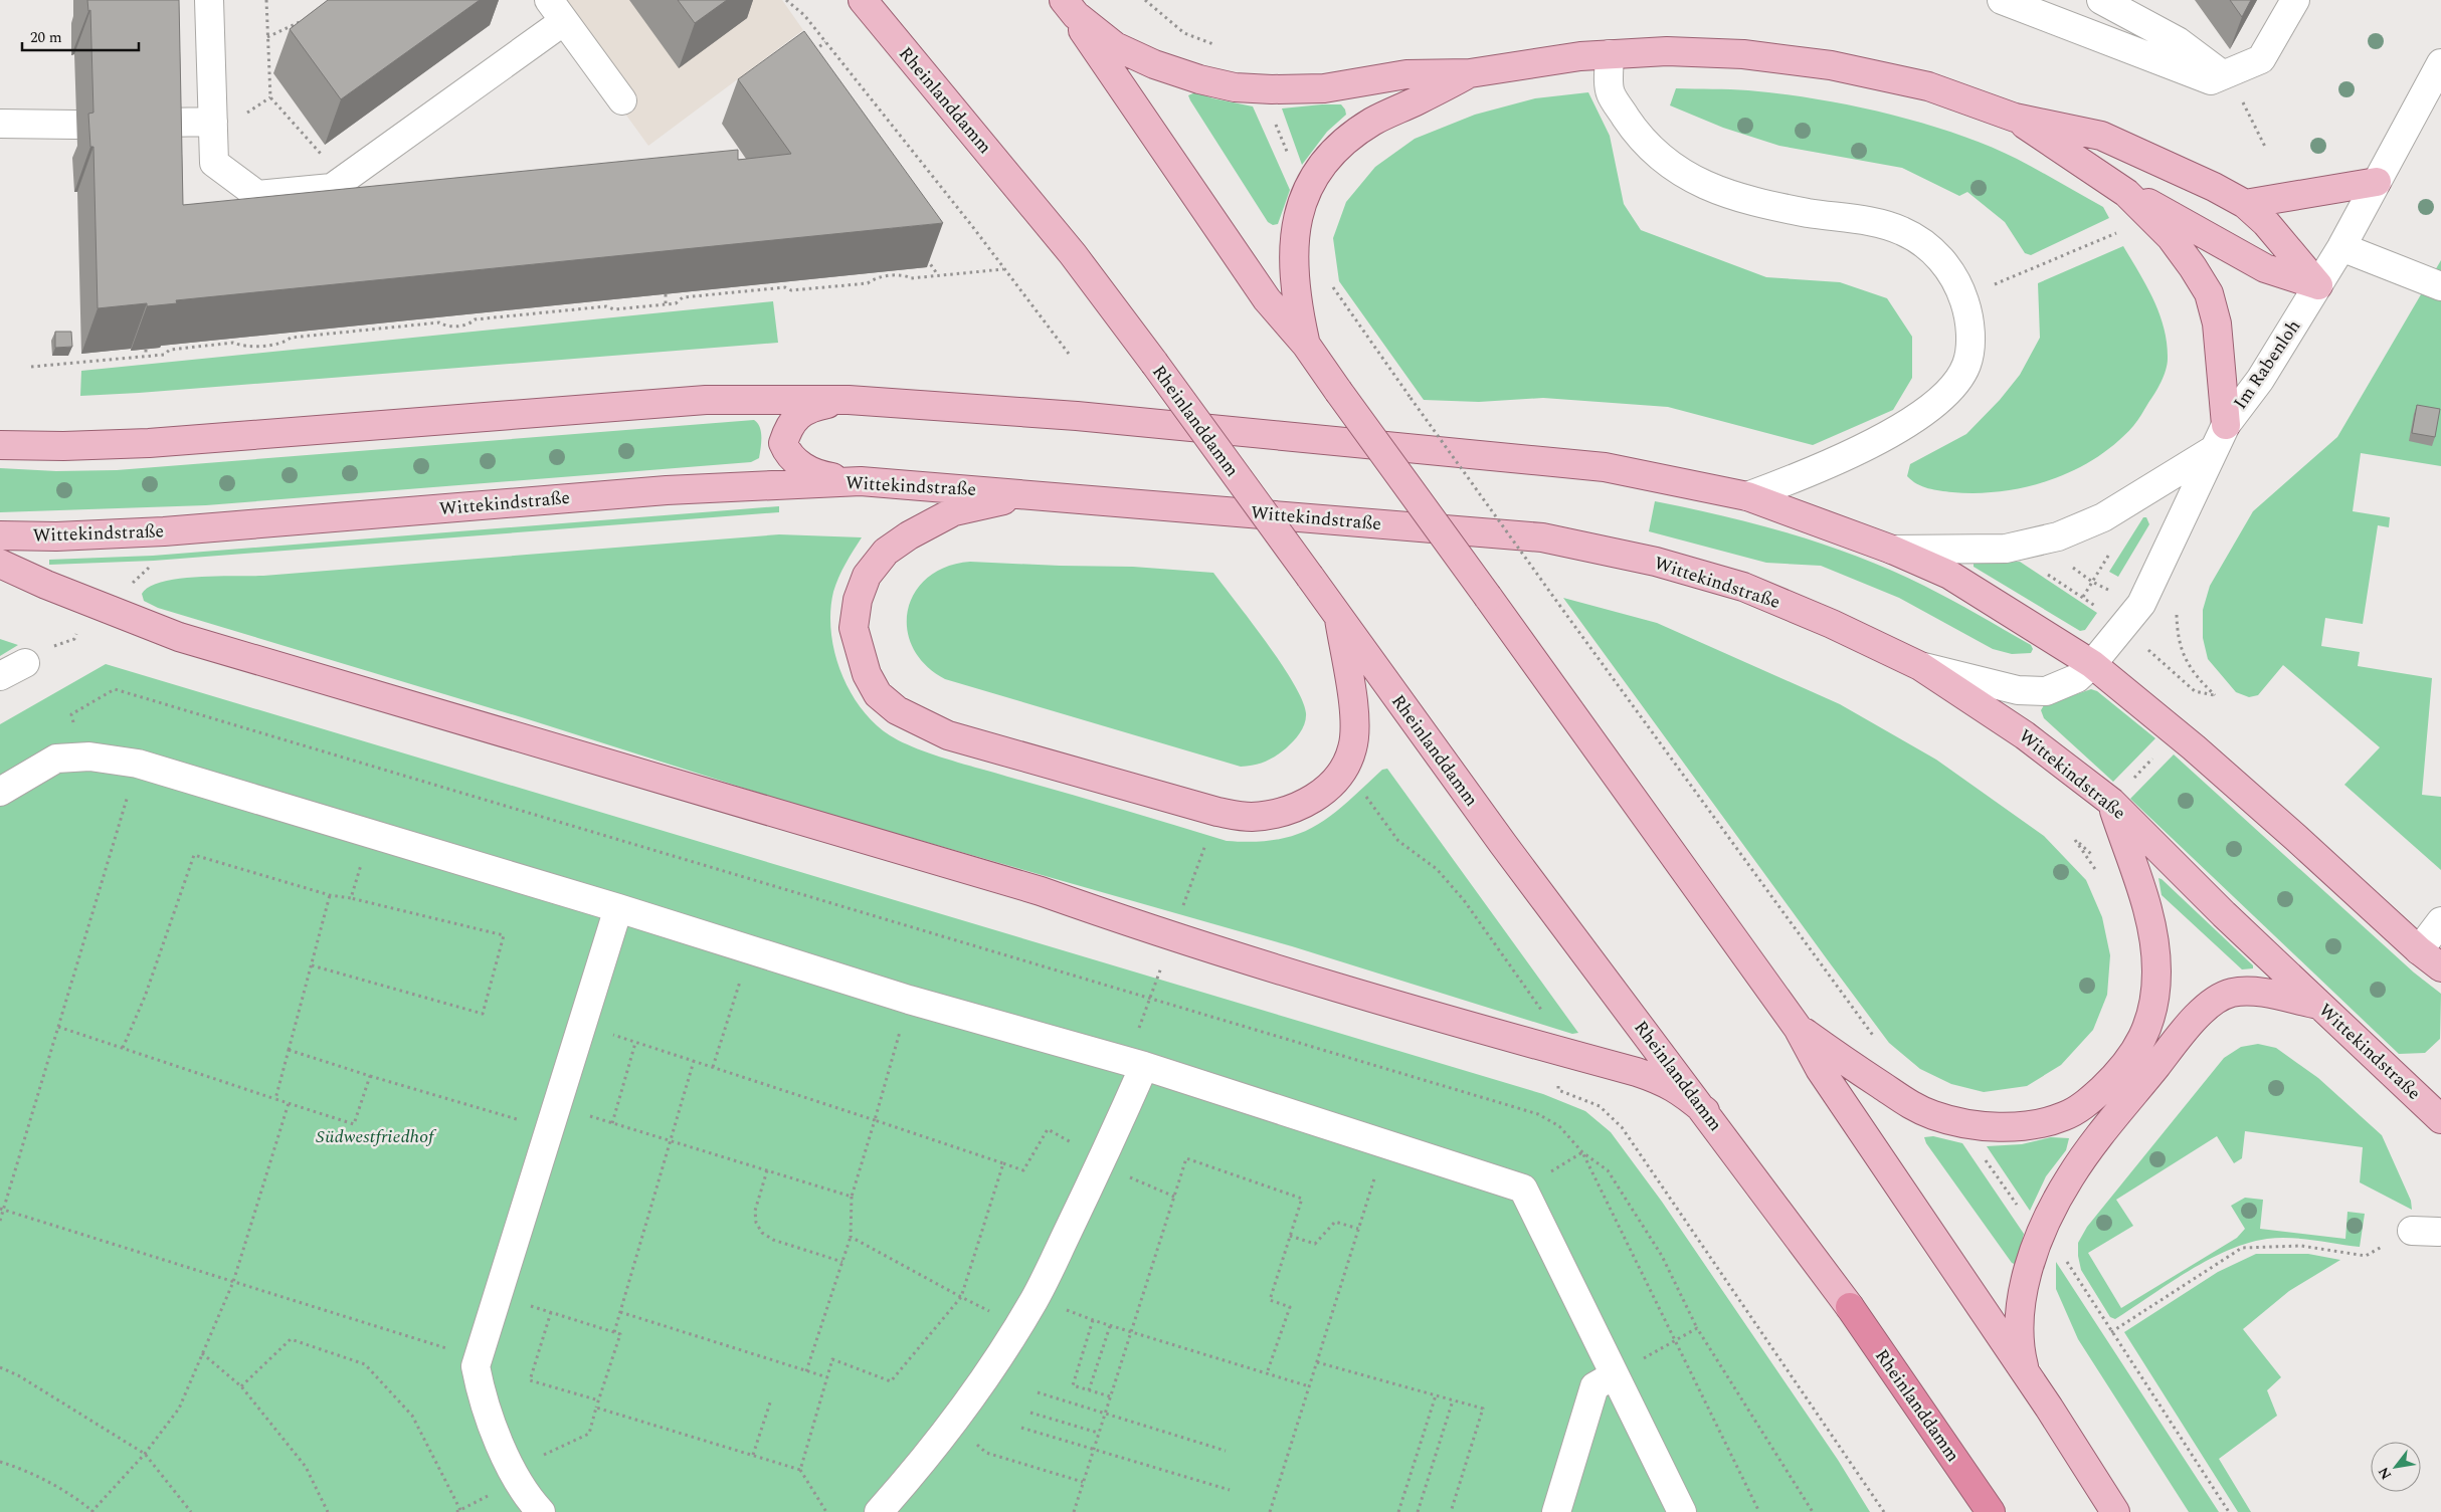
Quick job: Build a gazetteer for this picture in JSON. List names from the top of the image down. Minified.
{"streets":{"highway":["Rheinlanddamm"],"main road":["Wittekindstraße"],"street":["Im Rabenloh"]},"crossings":[["Im Rabenloh","Wittekindstraße"]],"parks":["Südwestfriedhof"],"scale_bar":"20 m","north":"bottom left"}
